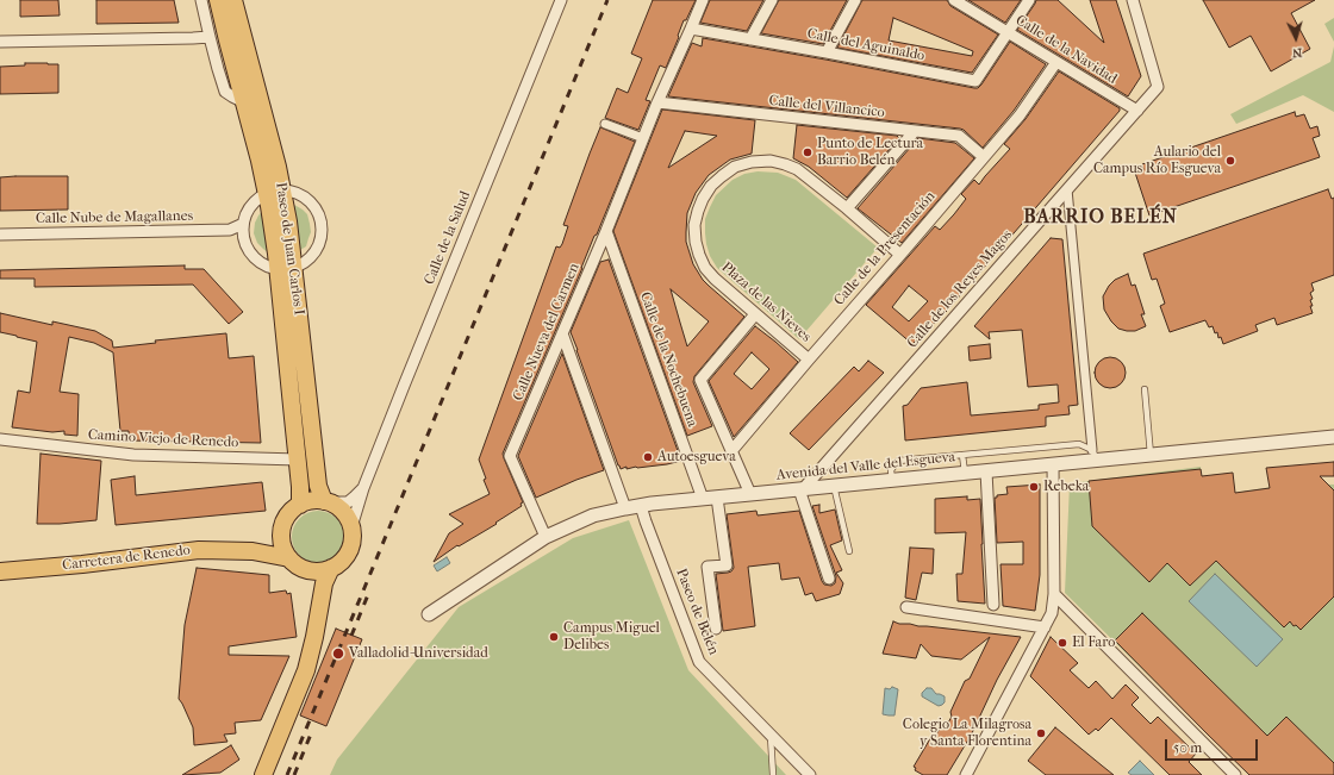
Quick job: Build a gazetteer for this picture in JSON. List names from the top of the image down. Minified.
{"streets":{"main road":["Paseo de Juan Carlos I","Carretera de Renedo"],"street":["Calle del Aguinaldo","Calle de la Navidad","Calle del Villancico","Calle Nube de Magallanes","Calle de la Salud","Calle de la Presentación","Calle de los Reyes Magos","Plaza de las Nieves","Calle Nueva del Carmen","Calle de la Nochebuena","Camino Viejo de Renedo","Avenida del Valle del Esgueva","Paseo de Belén"]},"crossings":[["Calle del Aguinaldo","Calle de la Navidad"],["Calle del Aguinaldo","Calle Nueva del Carmen"],["Calle de la Navidad","Calle de la Presentación"],["Calle de la Navidad","Calle de los Reyes Magos"],["Calle del Villancico","Calle de la Presentación"],["Calle del Villancico","Calle Nueva del Carmen"],["Calle de la Salud","Paseo de Juan Carlos I"],["Calle de la Salud","Carretera de Renedo"],["Paseo de Juan Carlos I","Camino Viejo de Renedo"],["Paseo de Juan Carlos I","Carretera de Renedo"],["Calle de la Presentación","Plaza de las Nieves"],["Calle de los Reyes Magos","Avenida del Valle del Esgueva"],["Calle Nueva del Carmen","Calle de la Nochebuena"],["Calle Nueva del Carmen","Avenida del Valle del Esgueva"],["Calle de la Nochebuena","Avenida del Valle del Esgueva"],["Avenida del Valle del Esgueva","Paseo de Belén"]],"districts":["BARRIO BELÉN"],"places":["Punto de Lectura Barrio Belén","Aulario del Campus Río Esgueva","Autoesgueva","Rebeka","Campus Miguel Delibes","El Faro","Valladolid-Universidad","Colegio La Milagrosa y Santa Florentina"],"scale_bar":"50 m","north":"bottom"}
